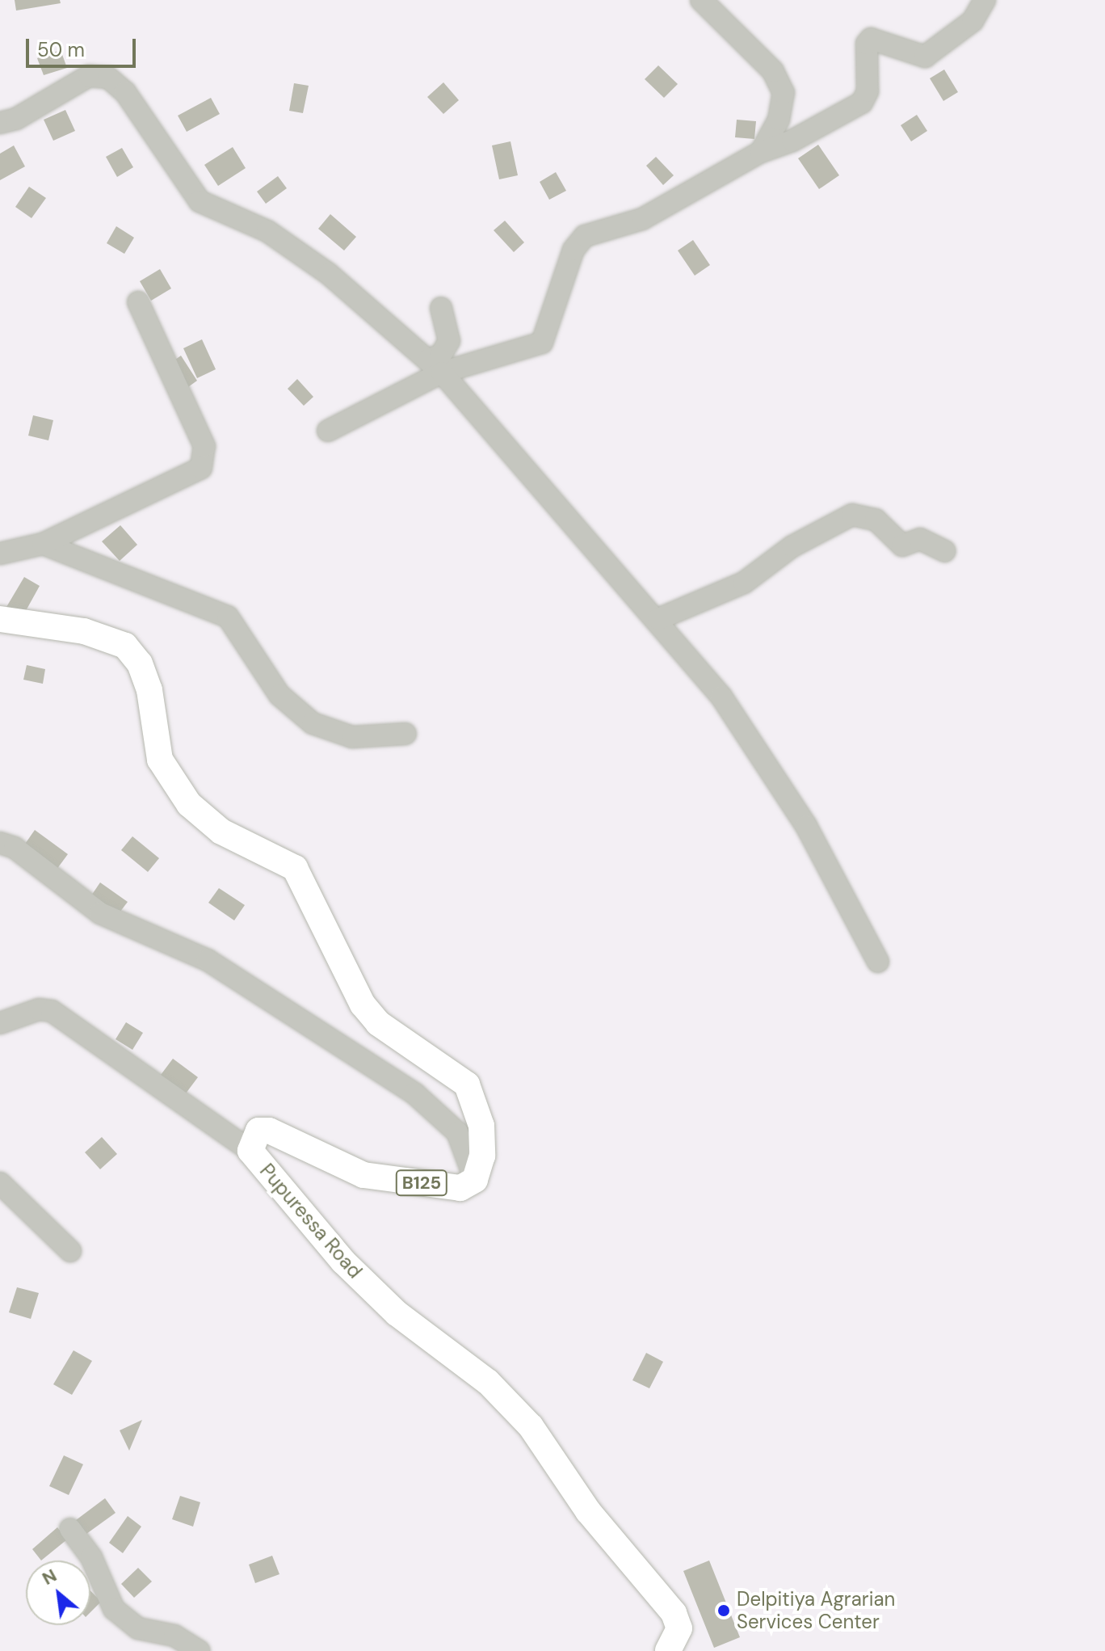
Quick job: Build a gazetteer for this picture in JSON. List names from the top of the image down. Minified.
{"streets":{"main road":["B125","Pupuressa Road"]},"crossings":[["B125","Pupuressa Road"]],"places":["Delpitiya Agrarian Services Center"],"scale_bar":"50 m","north":"top left"}
